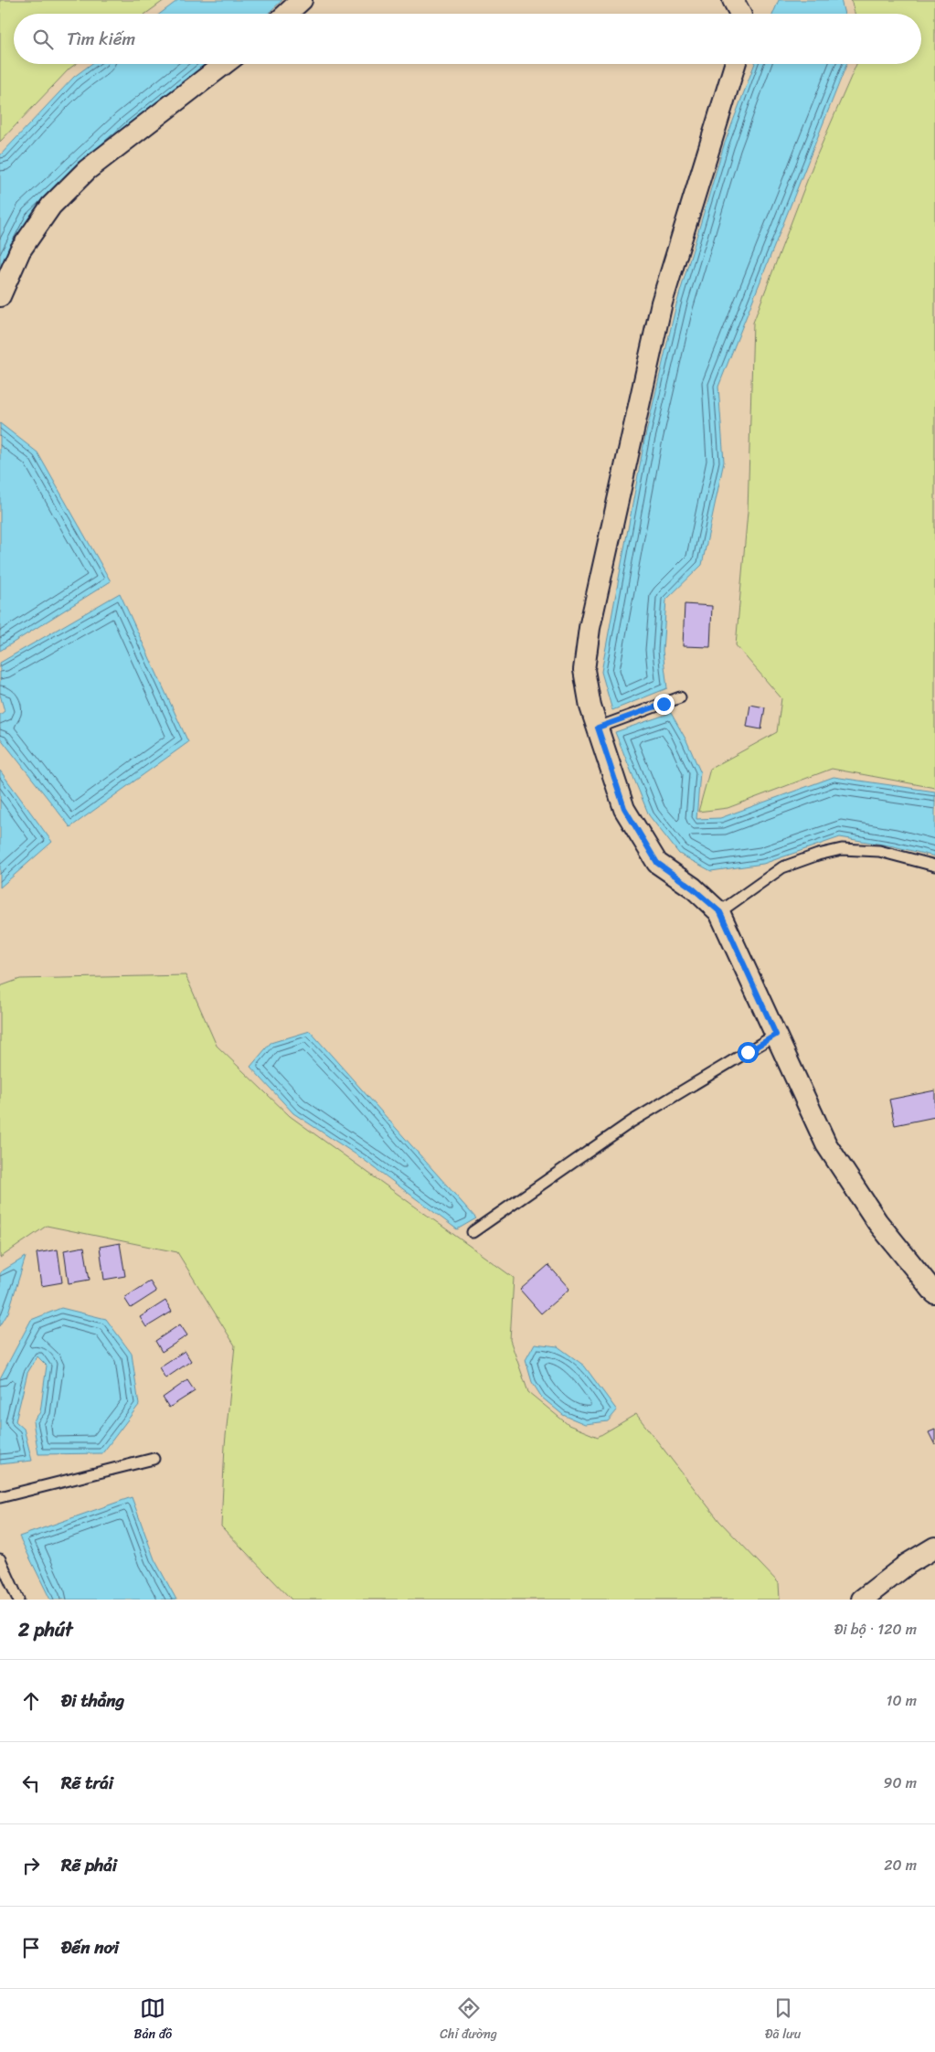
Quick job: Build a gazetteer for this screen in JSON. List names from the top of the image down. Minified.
{"page":{"search":"Tìm kiếm","heading":["2 phút","Đi bộ · 120 m"],"list":[["Đi thẳng","10 m"],["Rẽ trái","90 m"],["Rẽ phải","20 m"],"Đến nơi"],"nav":["Bản đồ","Chỉ đường","Đã lưu"]}}
